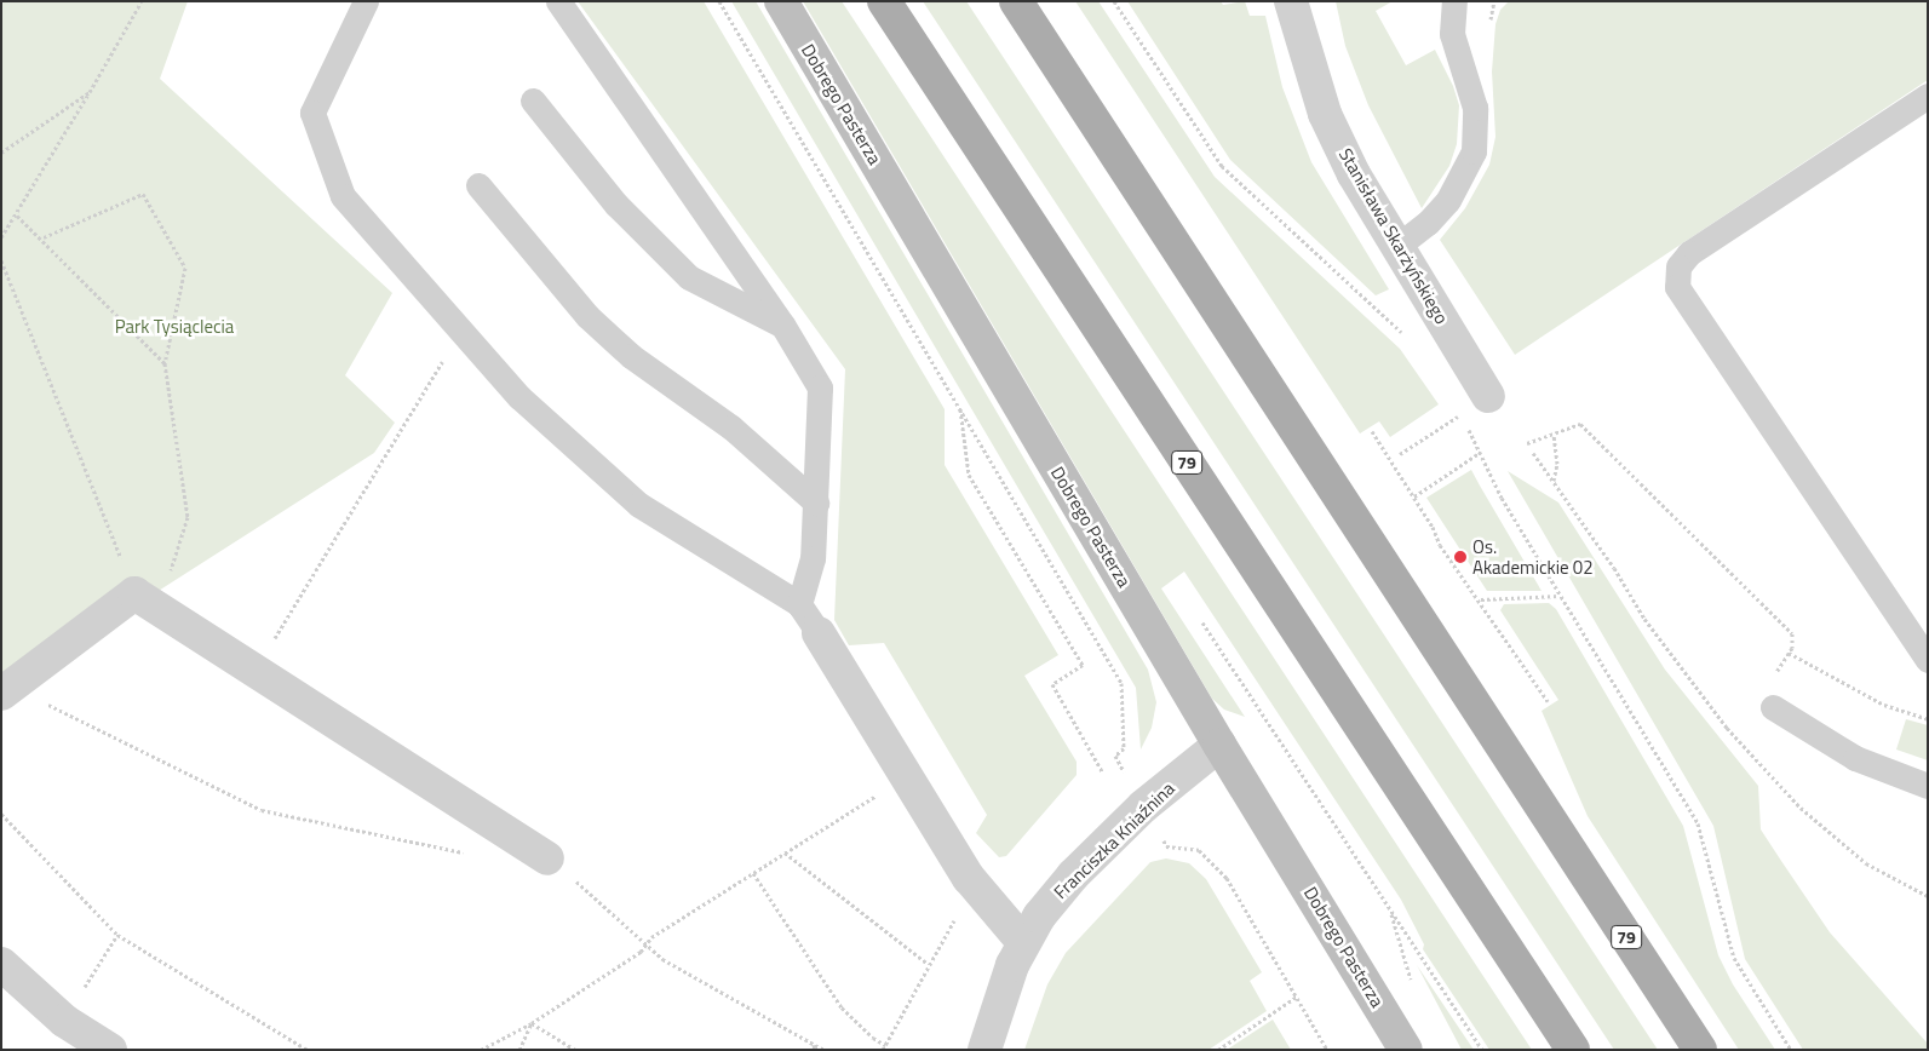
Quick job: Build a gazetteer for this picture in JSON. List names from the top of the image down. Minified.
{"streets":{"main road":["79"],"street":["Dobrego Pasterza","Stanisława Skarżyńskiego","Franciszka Kniaźnina"]},"crossings":[["Dobrego Pasterza","Franciszka Kniaźnina"]],"parks":["Park Tysiąclecia"],"places":["Os. Akademickie 02"]}
